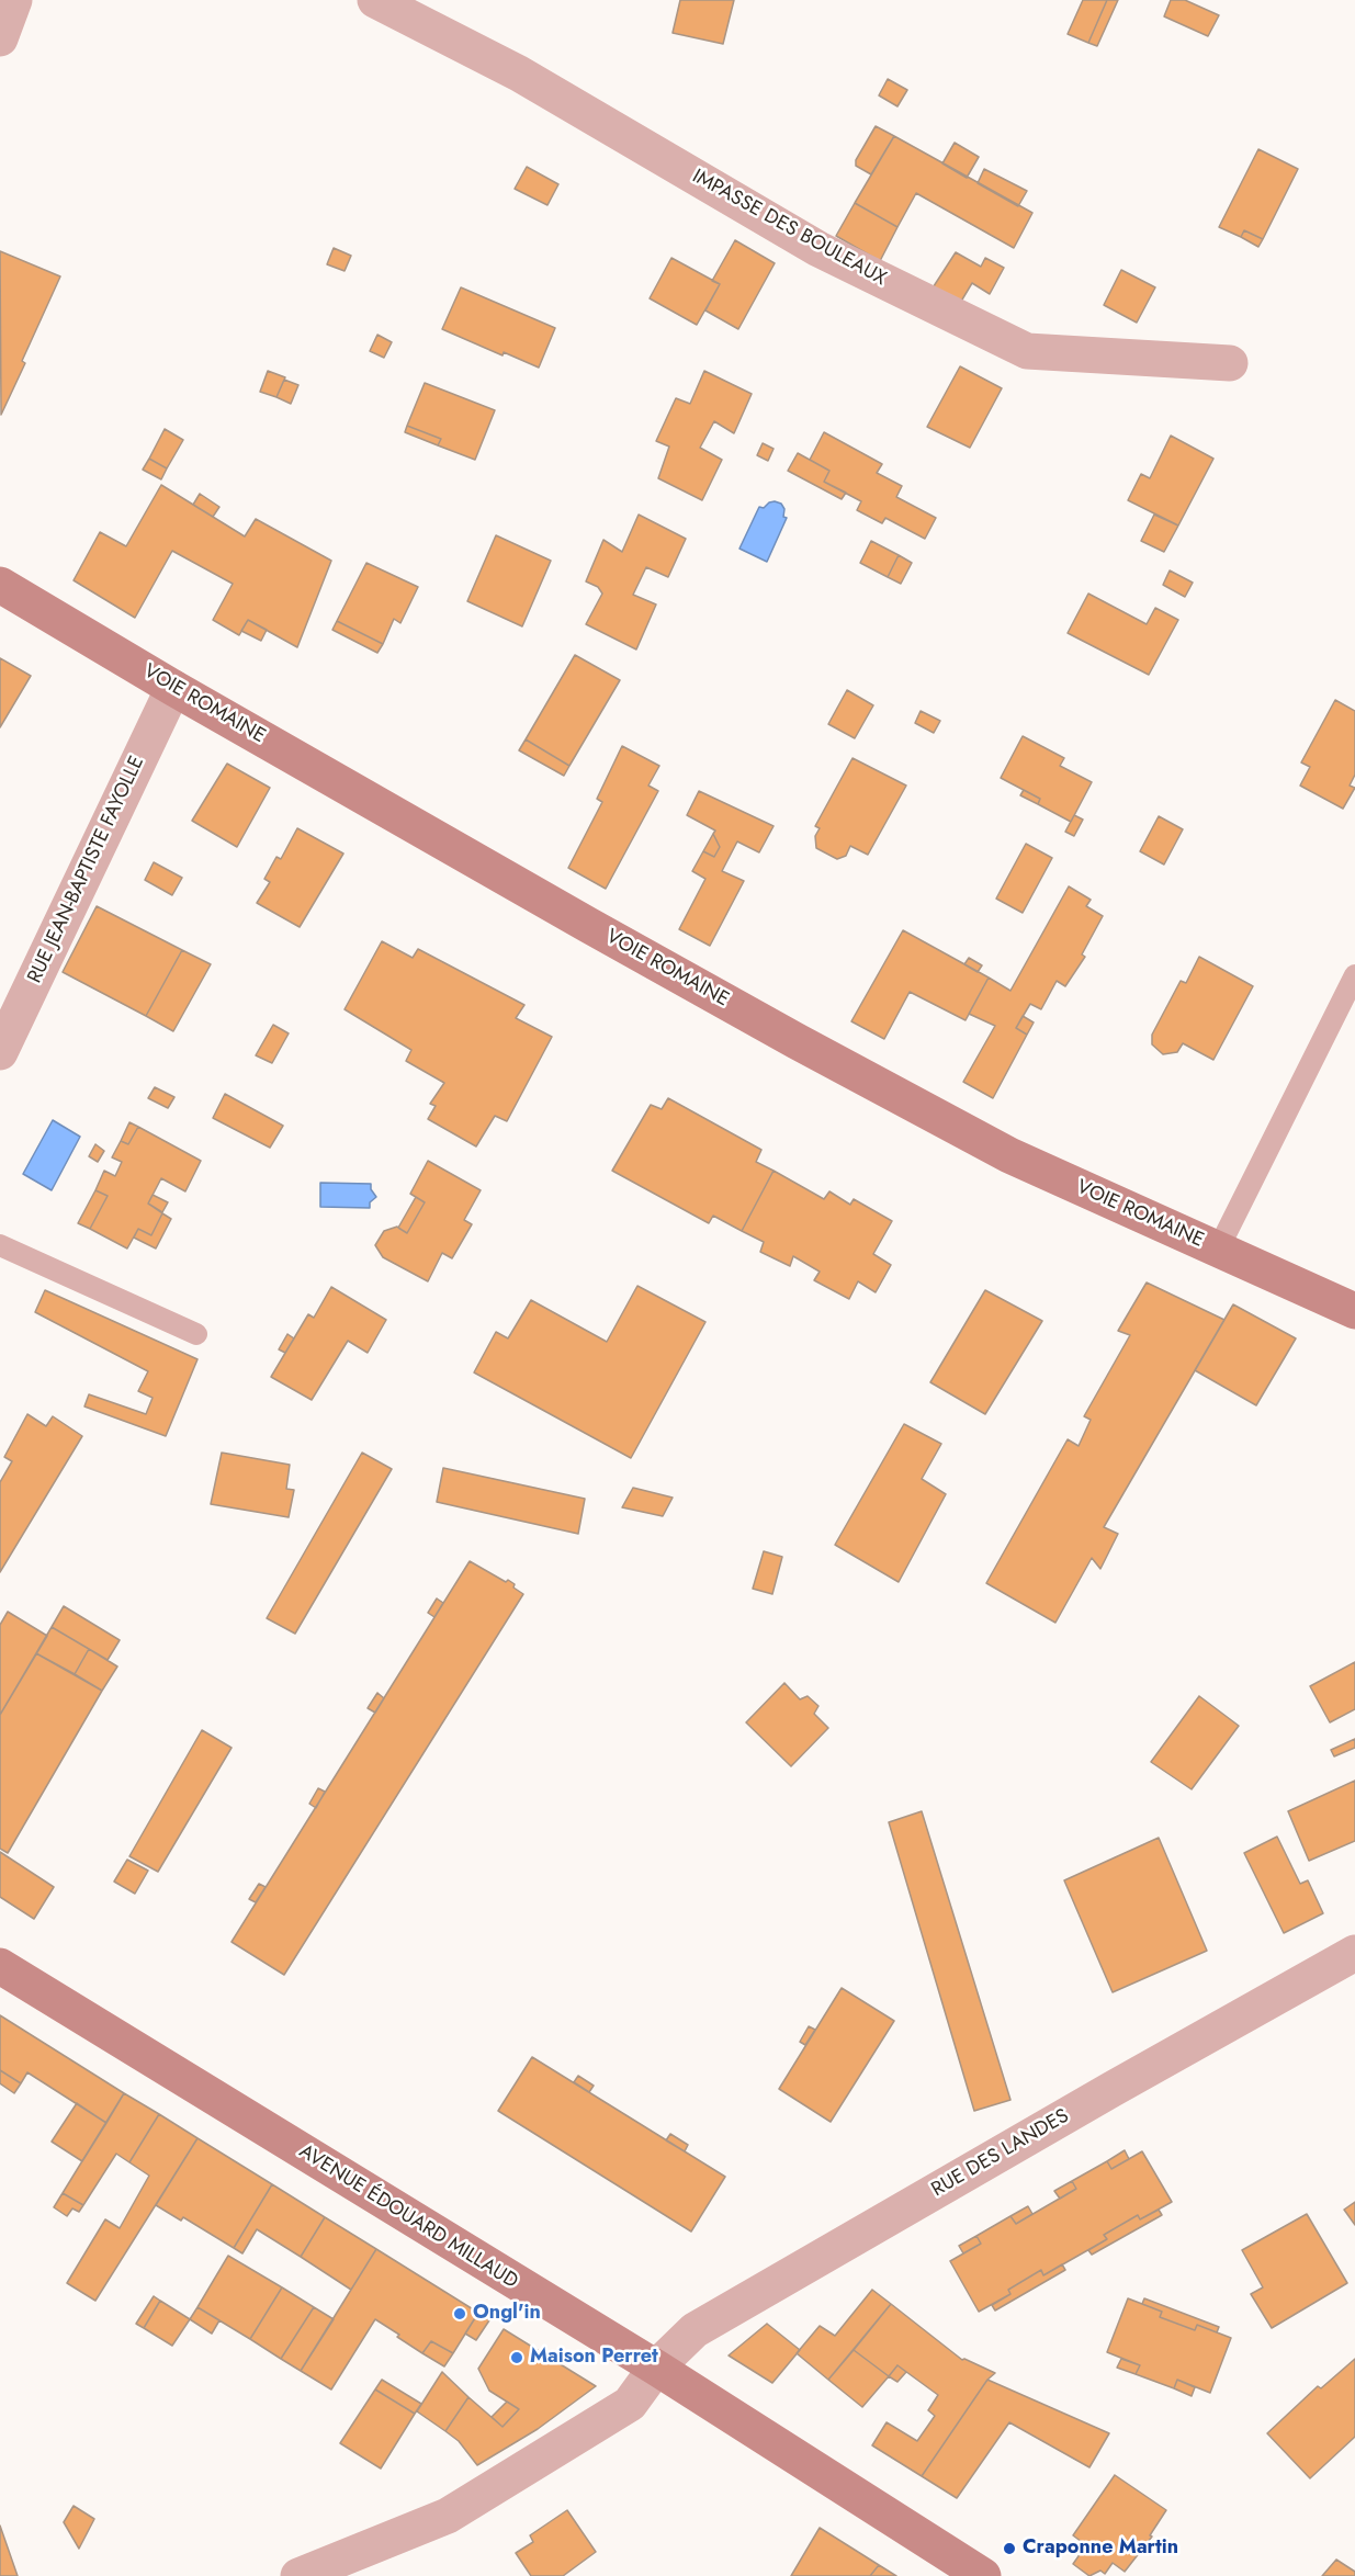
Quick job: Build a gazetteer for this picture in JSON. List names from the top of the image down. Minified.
{"streets":{"street":["IMPASSE DES BOULEAUX","VOIE ROMAINE","RUE JEAN-BAPTISTE FAYOLLE","RUE DES LANDES","AVENUE ÉDOUARD MILLAUD"]},"crossings":[["VOIE ROMAINE","RUE JEAN-BAPTISTE FAYOLLE"],["RUE DES LANDES","AVENUE ÉDOUARD MILLAUD"]],"places":["Ongl'in","Maison Perret","Craponne Martin"]}
